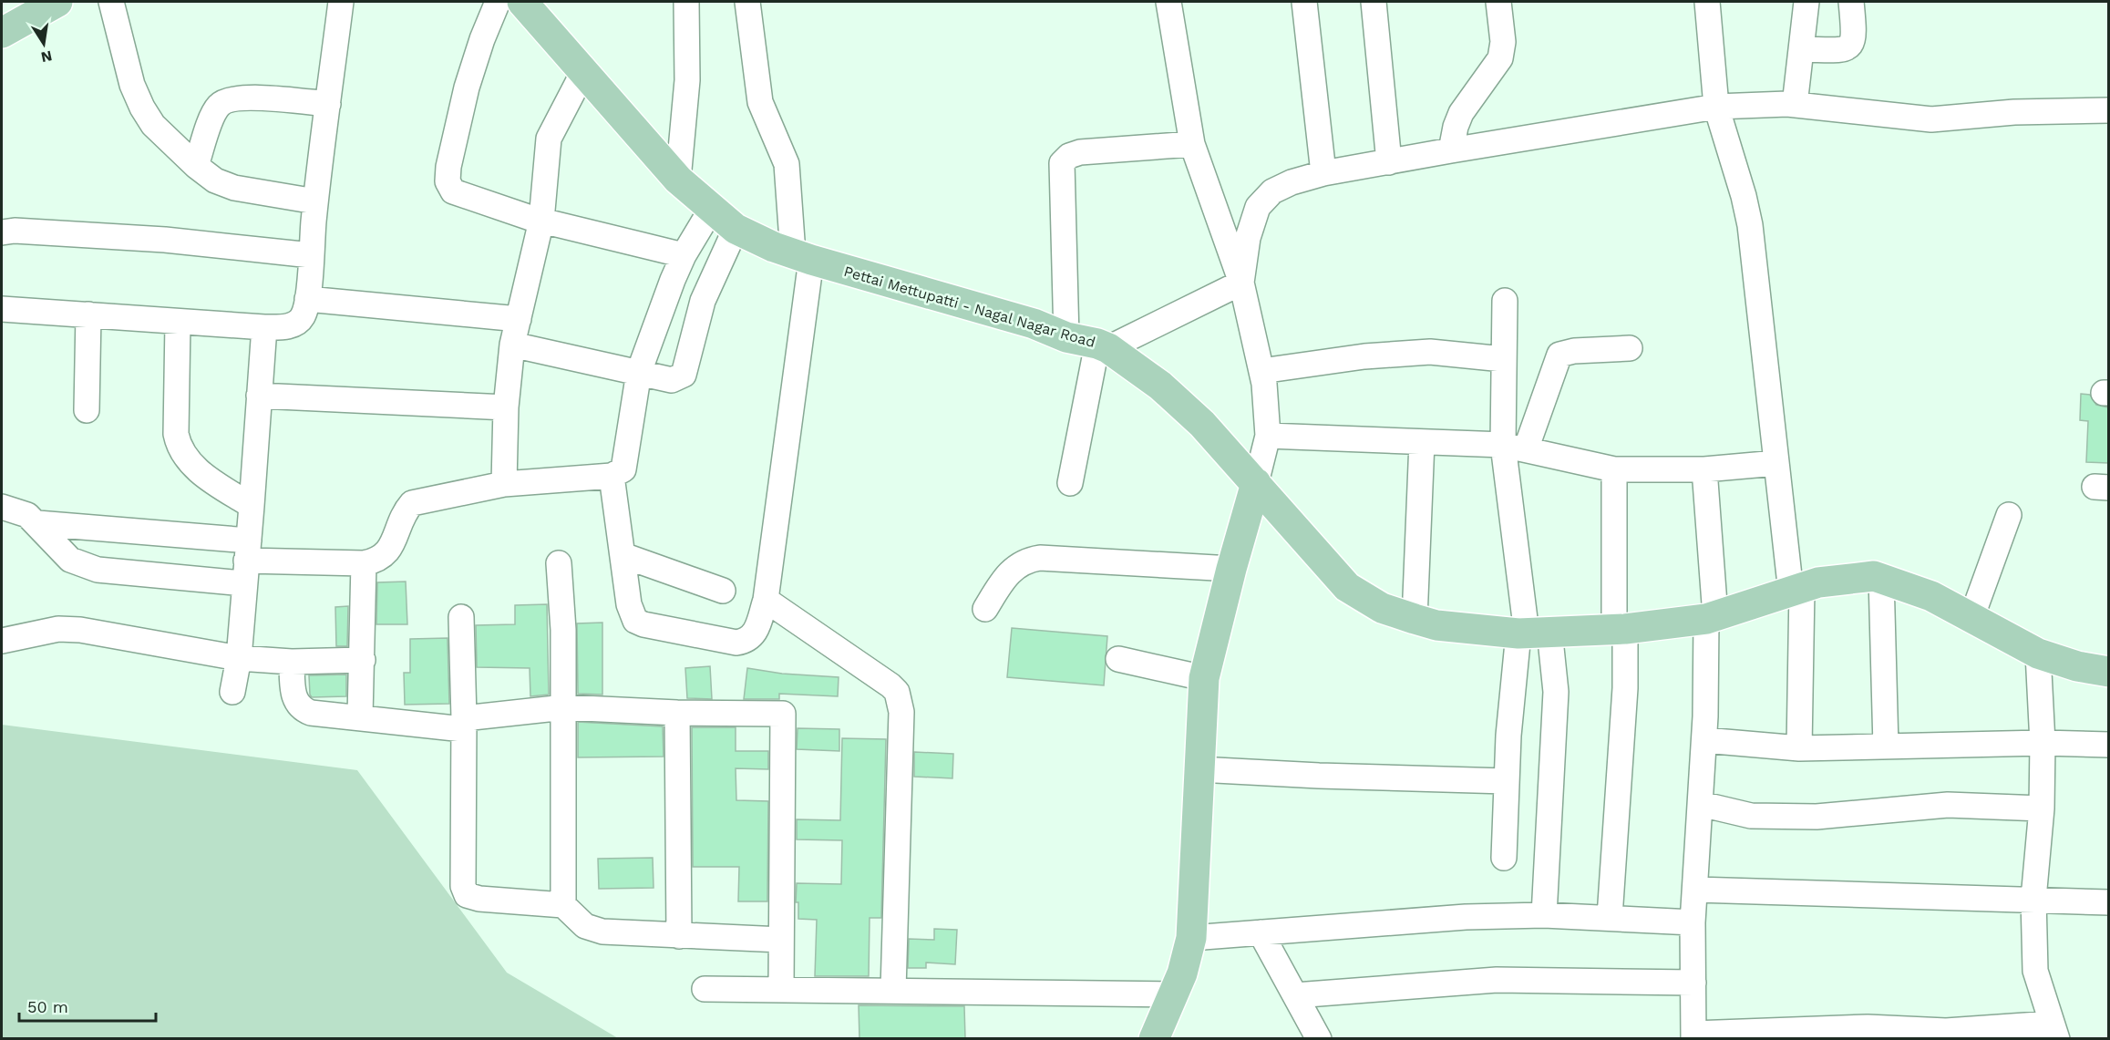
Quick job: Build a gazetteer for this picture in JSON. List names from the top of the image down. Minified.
{"streets":{"main road":["Pettai Mettupatti - Nagal Nagar Road"]},"scale_bar":"50 m","north":"bottom"}
